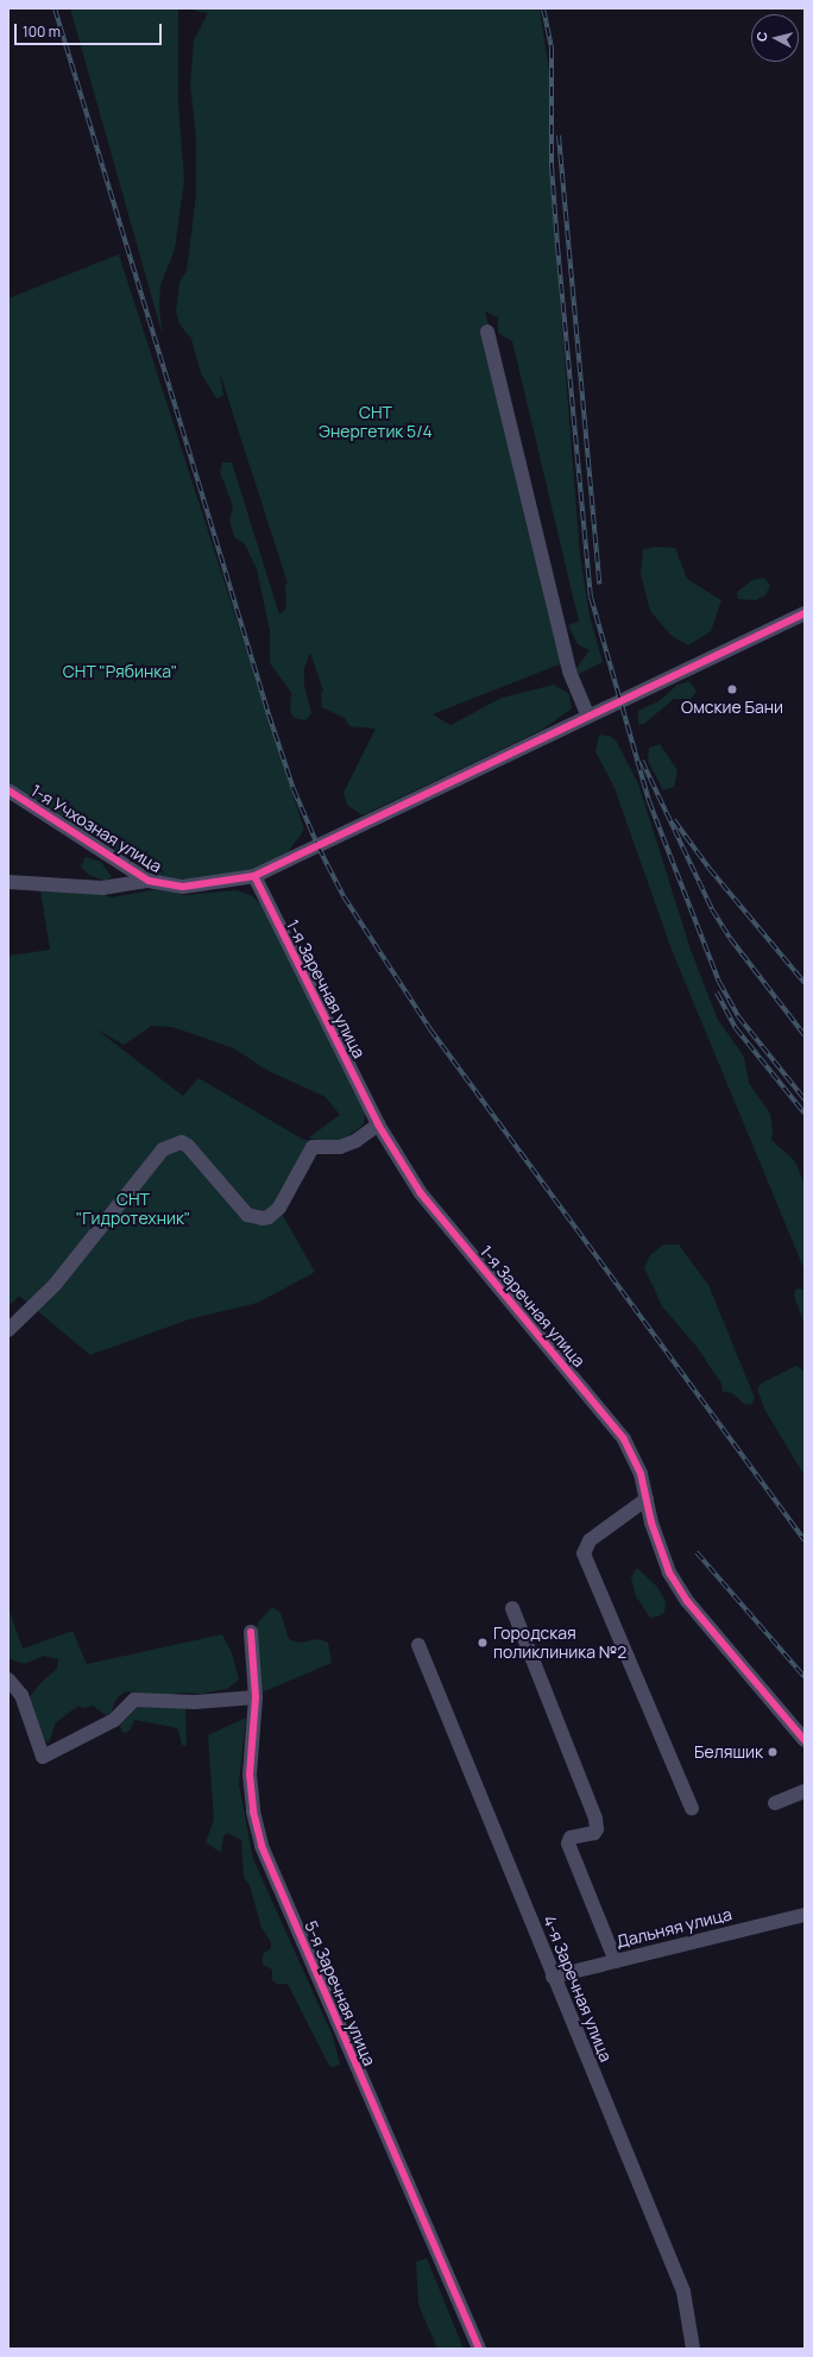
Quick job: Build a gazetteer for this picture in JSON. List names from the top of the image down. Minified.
{"streets":{"street":["1-я Учхозная улица","1-я Заречная улица","Дальняя улица","4-я Заречная улица","5-я Заречная улица"]},"crossings":[["1-я Учхозная улица","1-я Заречная улица"],["Дальняя улица","4-я Заречная улица"]],"parks":["СНТ Энергетик 5/4","СНТ \"Рябинка\"","СНТ \"Гидротехник\""],"places":["Омские Бани","Городская поликлиника №2","Беляшик"],"scale_bar":"100 m","north":"left"}
